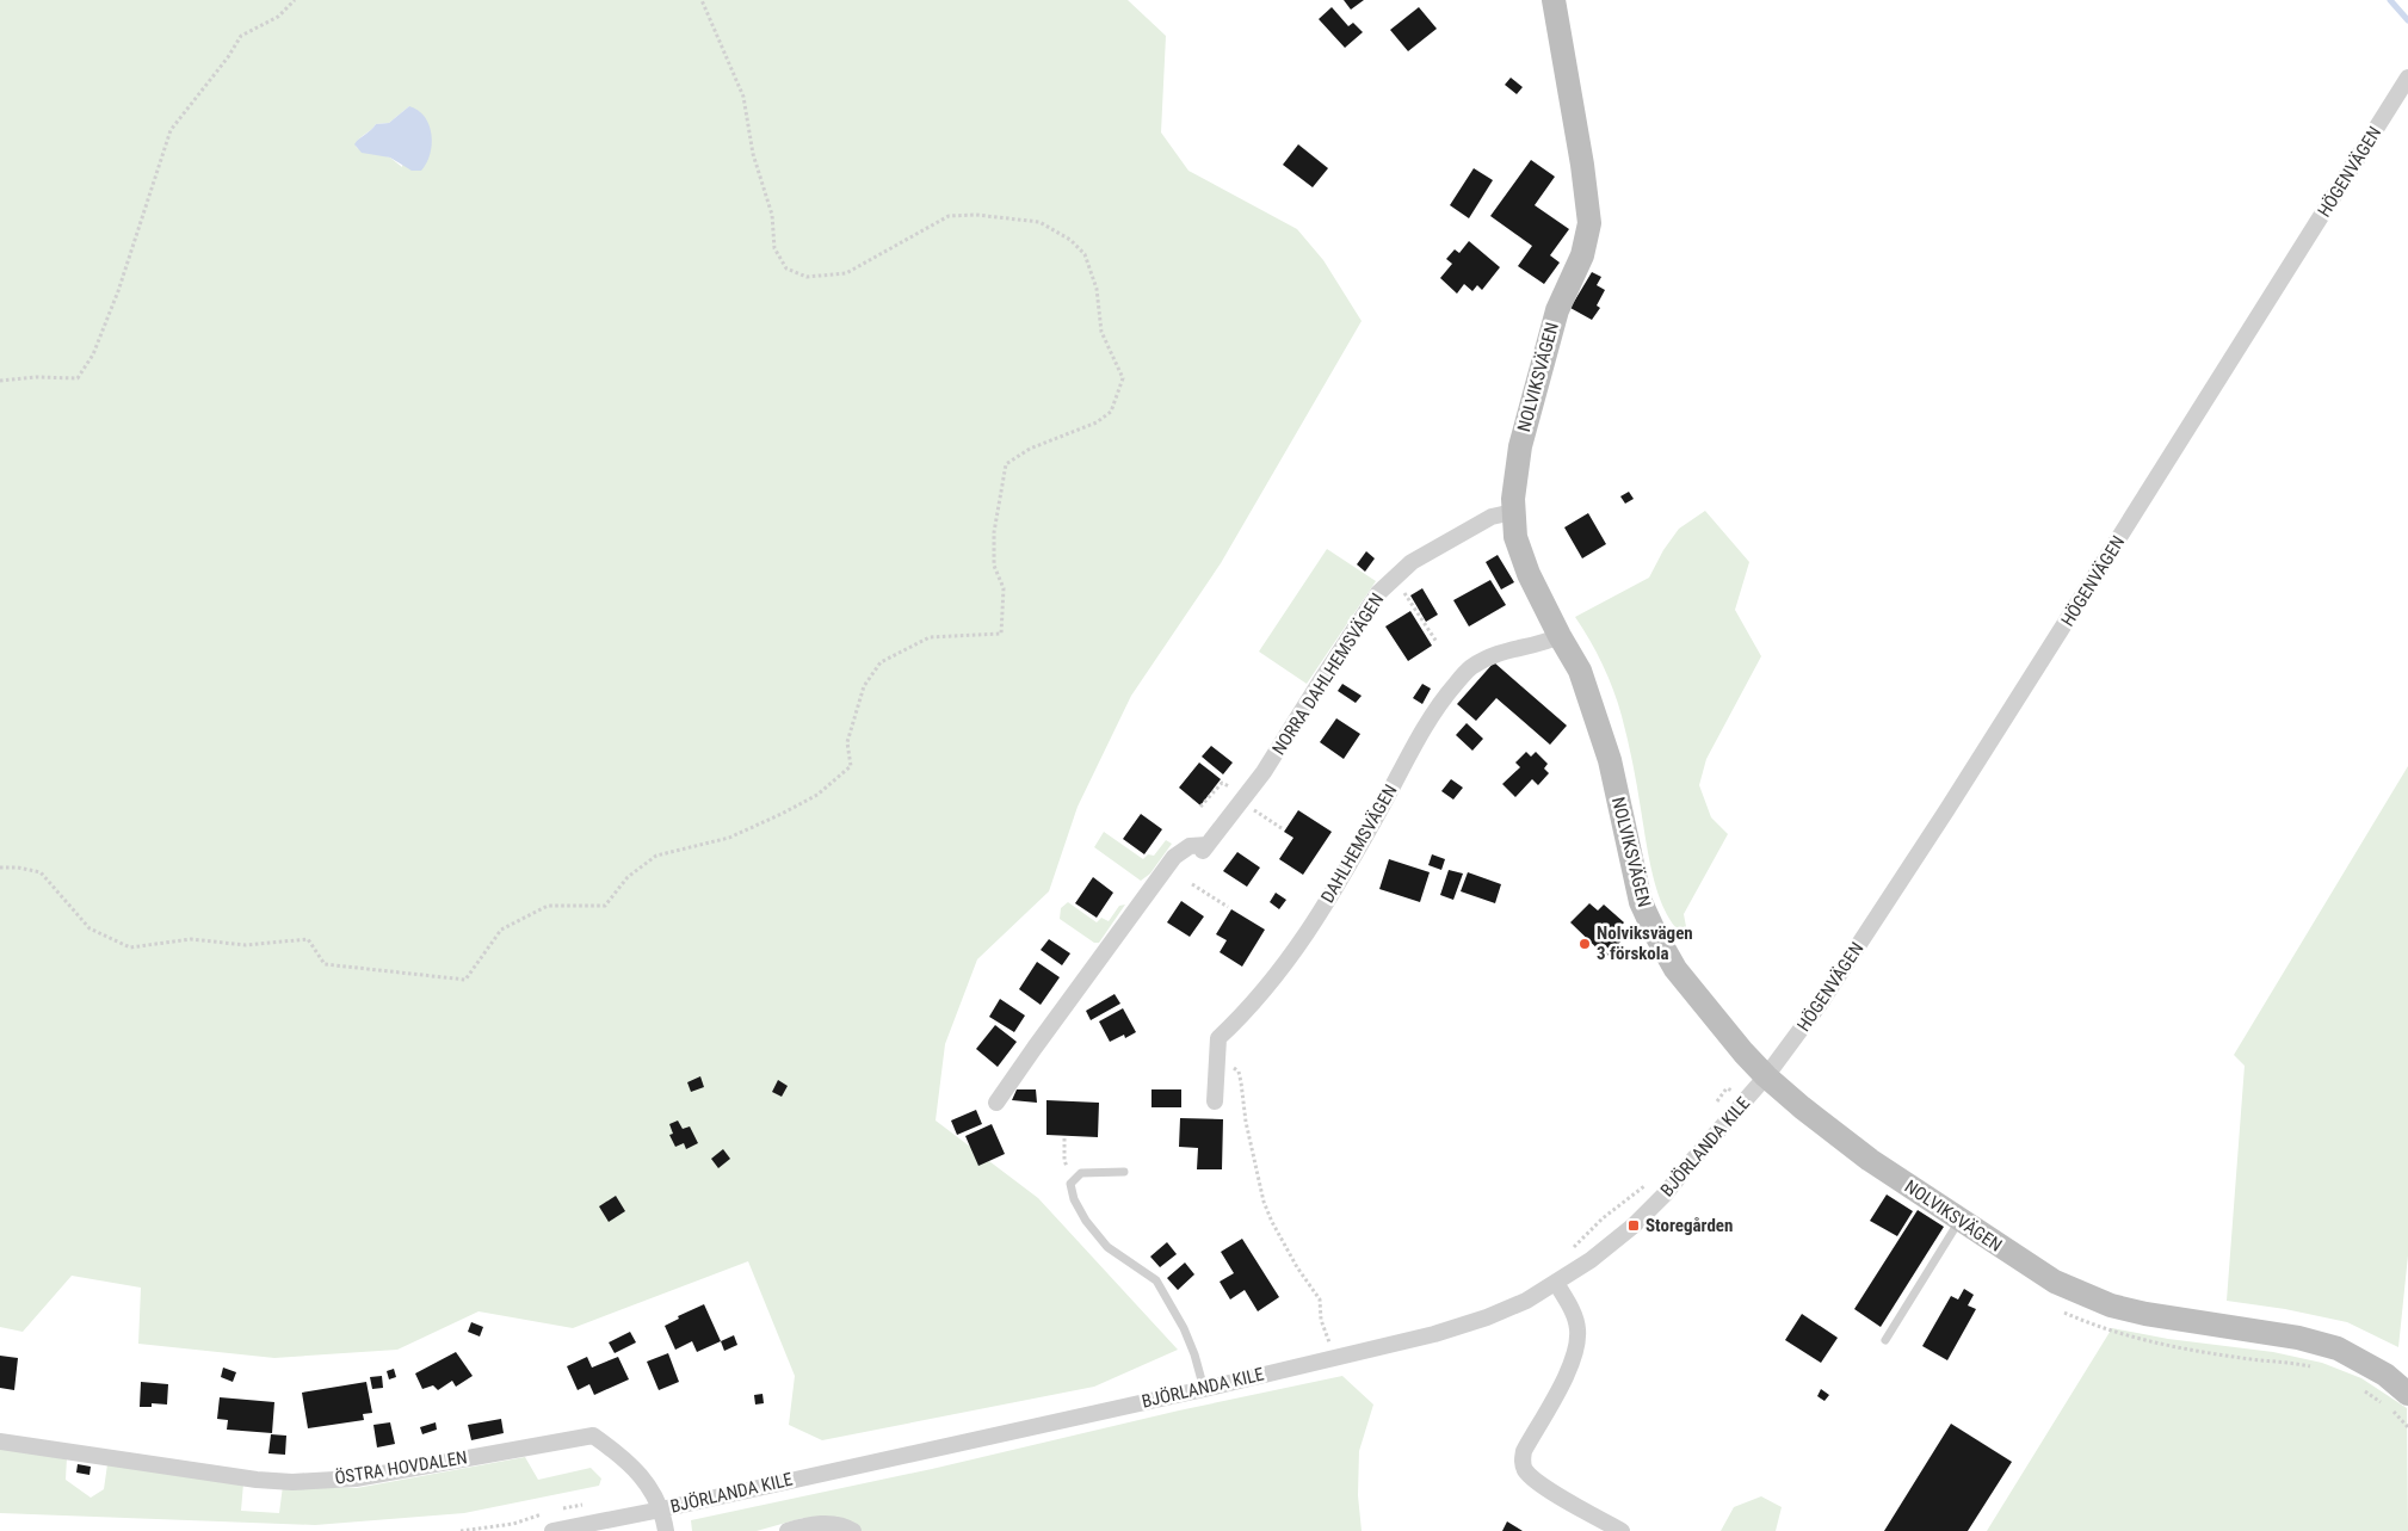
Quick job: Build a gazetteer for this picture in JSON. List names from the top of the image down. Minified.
{"streets":{"street":["HÖGENVÄGEN","NOLVIKSVÄGEN","NORRA DAHLHEMSVÄGEN","DAHLHEMSVÄGEN","BJÖRLANDA KILE","ÖSTRA HOVDALEN"]},"crossings":[["HÖGENVÄGEN","NOLVIKSVÄGEN"],["HÖGENVÄGEN","BJÖRLANDA KILE"],["NOLVIKSVÄGEN","NORRA DAHLHEMSVÄGEN"],["NOLVIKSVÄGEN","DAHLHEMSVÄGEN"],["NOLVIKSVÄGEN","BJÖRLANDA KILE"],["BJÖRLANDA KILE","ÖSTRA HOVDALEN"]],"places":{"other":["Nolviksvägen 3 förskola"],"transit":["Storegården"]}}
